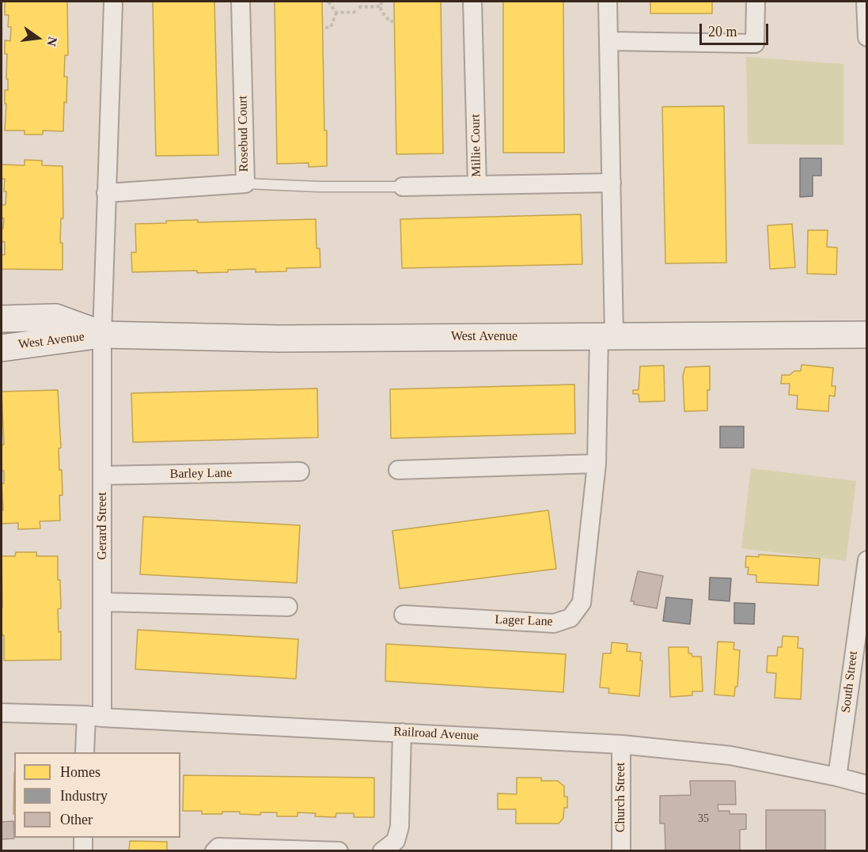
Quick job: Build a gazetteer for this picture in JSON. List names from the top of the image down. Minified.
{"streets":{"main road":["West Avenue"],"street":["Rosebud Court","Millie Court","Barley Lane","Gerard Street","Lager Lane","South Street","Railroad Avenue","Church Street"]},"crossings":[["West Avenue","Gerard Street"],["West Avenue","Lager Lane"],["Barley Lane","Gerard Street"],["Gerard Street","Railroad Avenue"],["South Street","Railroad Avenue"],["Railroad Avenue","Church Street"]],"house_numbers":["35"],"legend":["Homes","Industry","Other"],"scale_bar":"20 m","north":"right"}
